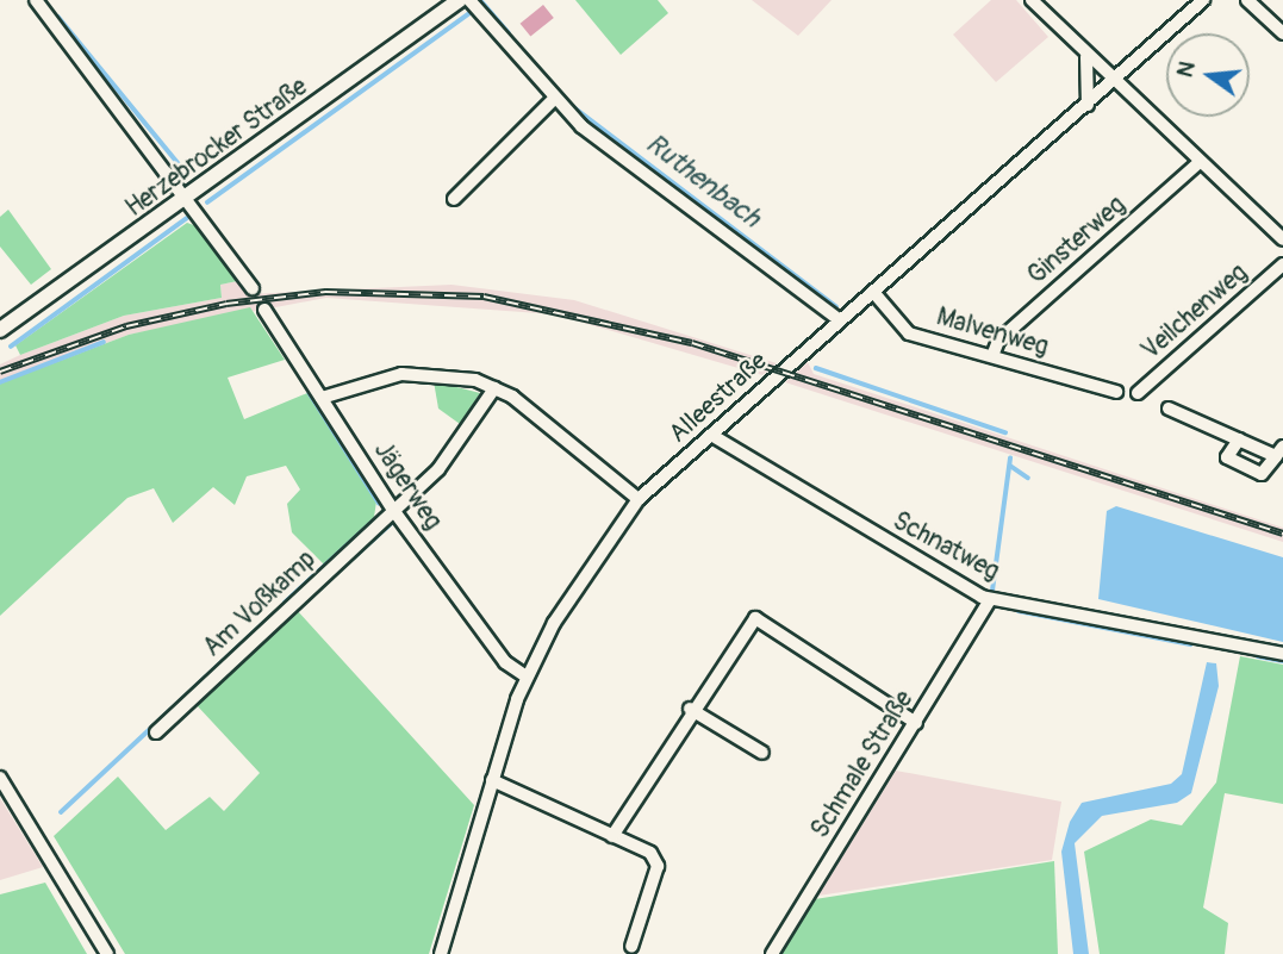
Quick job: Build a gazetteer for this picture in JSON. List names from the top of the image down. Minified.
{"streets":{"main road":["Herzebrocker Straße"],"street":["Ginsterweg","Veilchenweg","Malvenweg","Alleestraße","Jägerweg","Schnatweg","Am Voßkamp","Schmale Straße"]},"crossings":[["Ginsterweg","Malvenweg"],["Malvenweg","Alleestraße"],["Alleestraße","Jägerweg"],["Alleestraße","Schnatweg"],["Jägerweg","Am Voßkamp"],["Schnatweg","Schmale Straße"]],"water":["Ruthenbach"],"north":"left"}
